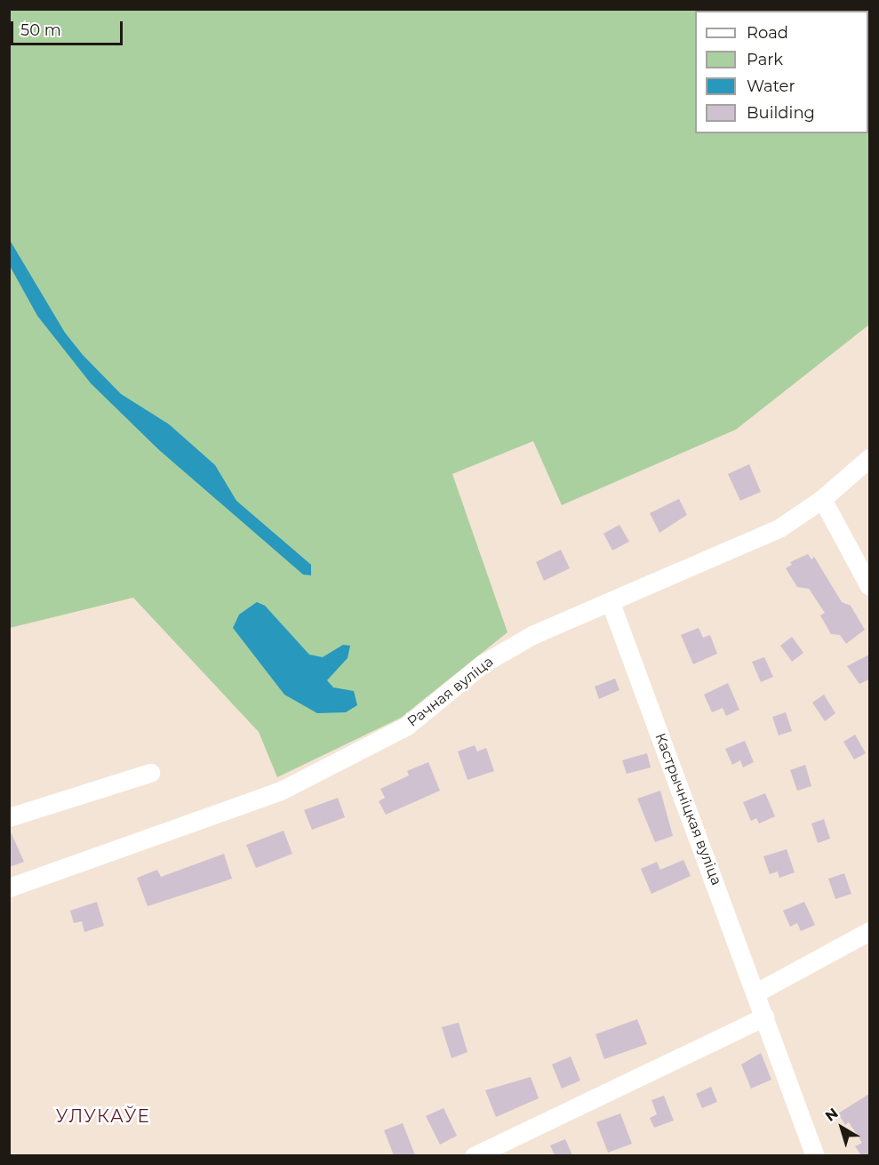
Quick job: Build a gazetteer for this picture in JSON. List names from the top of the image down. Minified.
{"streets":{"street":["Рачная вуліца","Кастрычніцкая вуліца"]},"crossings":[["Рачная вуліца","Кастрычніцкая вуліца"]],"districts":["УЛУКАЎЕ"],"legend":["Road","Park","Water","Building"],"scale_bar":"50 m","north":"top left"}
